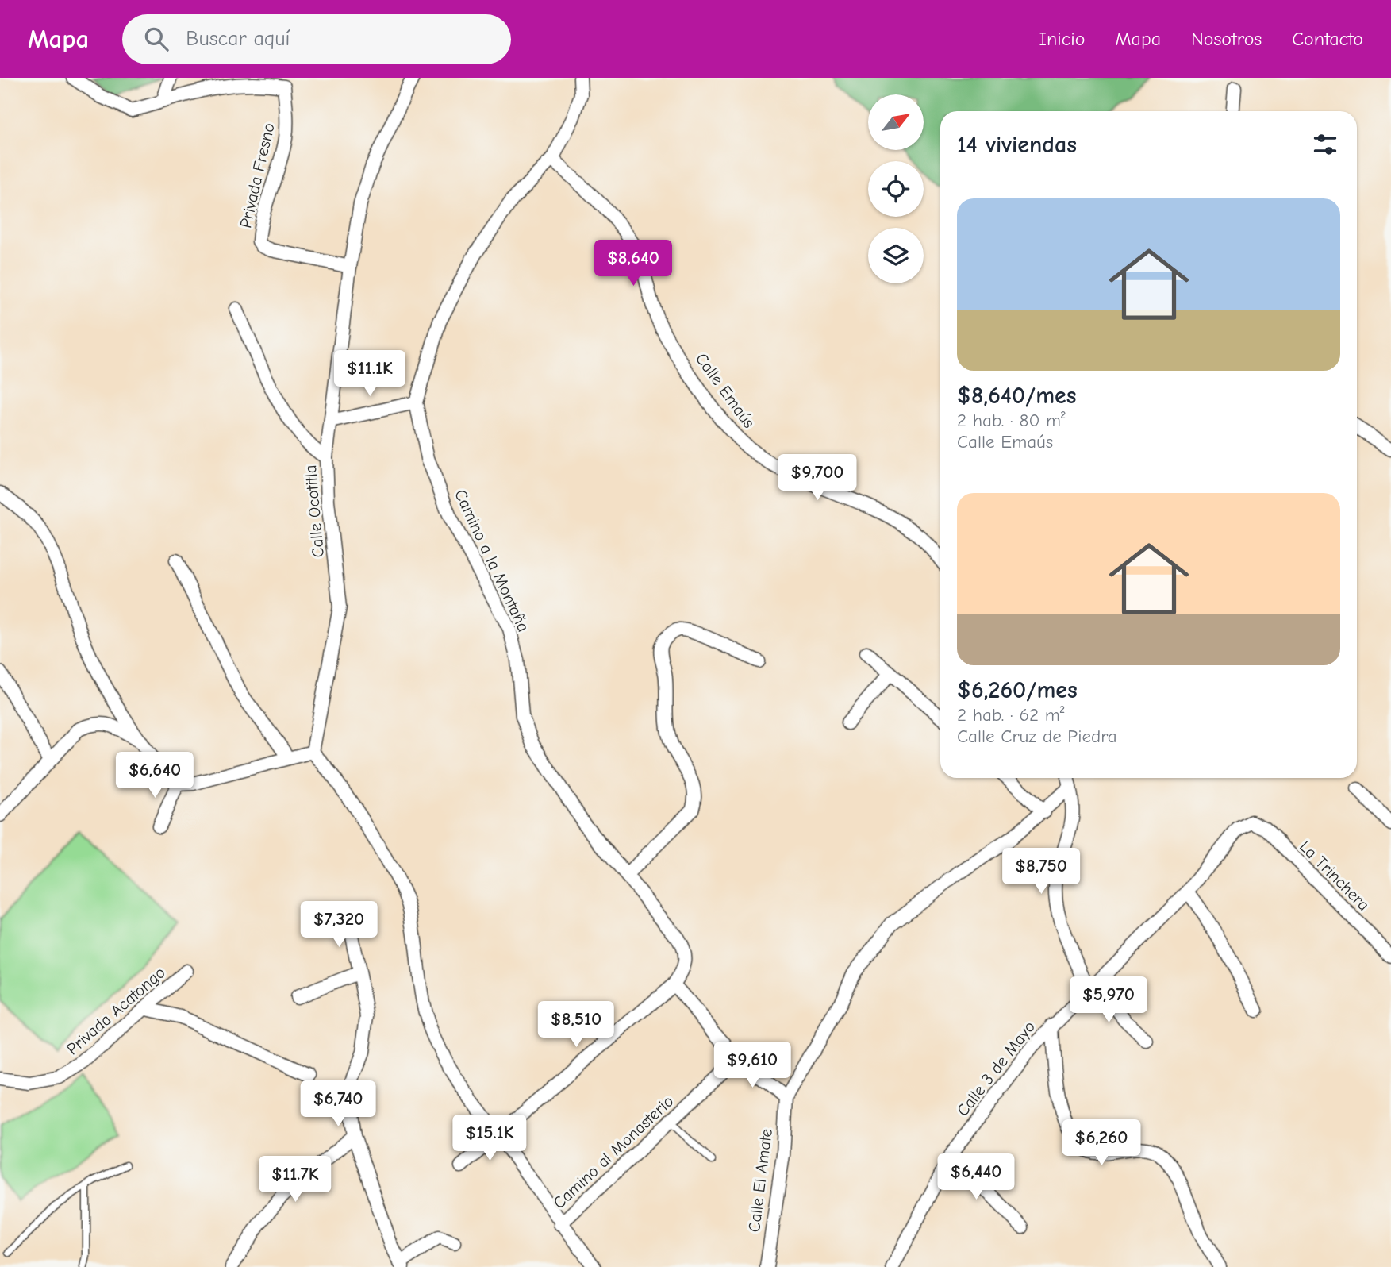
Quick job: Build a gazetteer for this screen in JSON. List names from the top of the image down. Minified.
{"streets":{"street":["Privada Fresno","Calle Emaús","Calle Ocotitla","Camino a la Montaña","La Trinchera","Privada Acatongo","Calle 3 de Mayo","Camino al Monasterio","Calle El Amate"]},"crossings":[["Privada Fresno","Calle Ocotitla"],["Calle Emaús","Camino a la Montaña"],["La Trinchera","Calle 3 de Mayo"]],"north":"top right","page":{"header":"Mapa","search":"Buscar aquí","nav":["Inicio","Mapa","Nosotros","Contacto"],"heading":"14 viviendas","list":[{"name":"$8,640/mes","note":"2 hab. · 80 m² · Calle Emaús"},{"name":"$6,260/mes","note":"2 hab. · 62 m² · Calle Cruz de Piedra"}],"price":["$8,640","$11.1K","$9,700","$6,640","$8,750","$7,320","$5,970","$8,510","$9,610","$6,740","$15.1K","$6,260","$6,440","$11.7K"]}}
